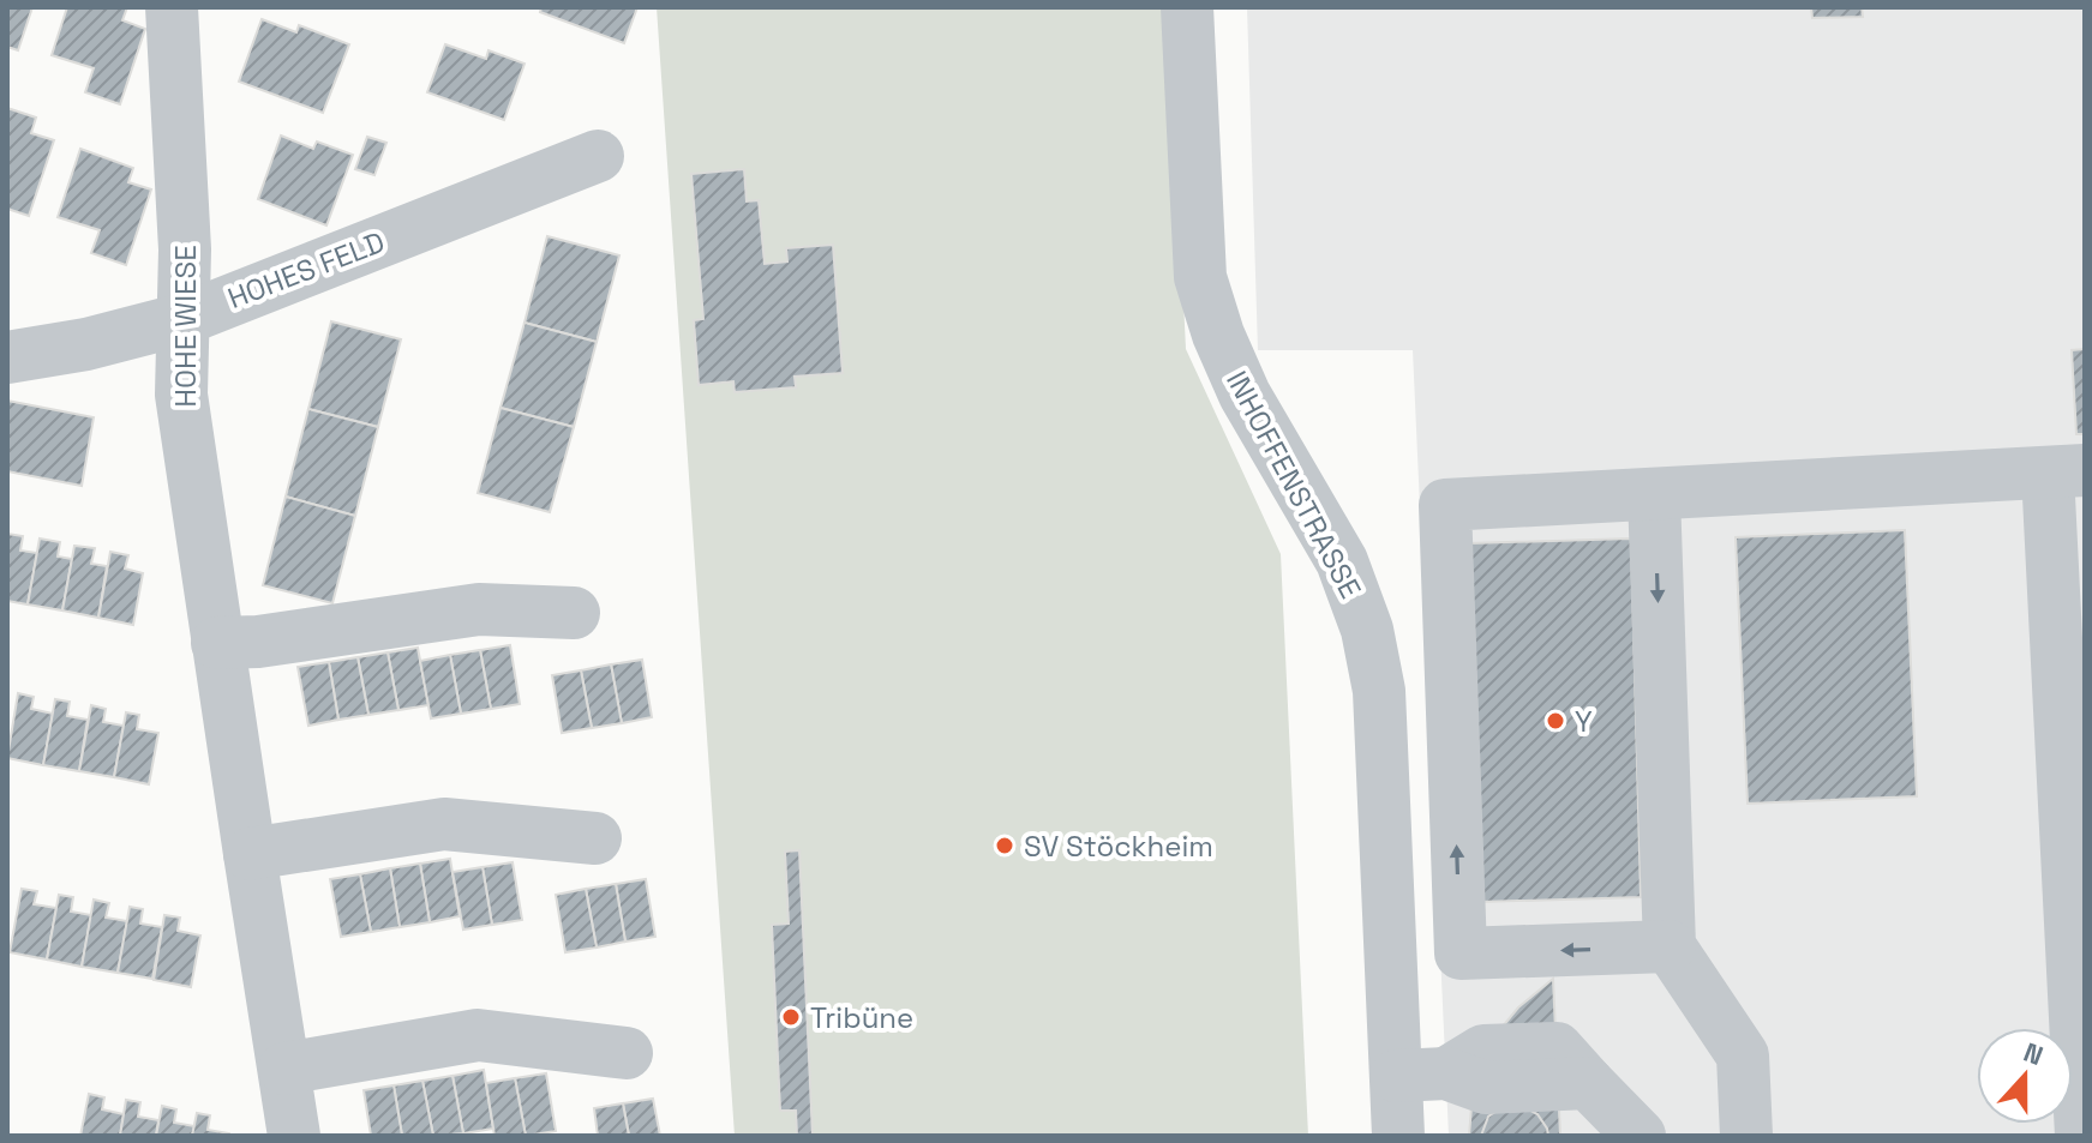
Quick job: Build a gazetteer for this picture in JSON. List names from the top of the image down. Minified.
{"streets":{"street":["HOHES FELD","HOHE WIESE","INHOFFENSTRASSE"]},"crossings":[["HOHES FELD","HOHE WIESE"]],"places":["Y","SV Stöckheim","Tribüne"],"north":"top"}
